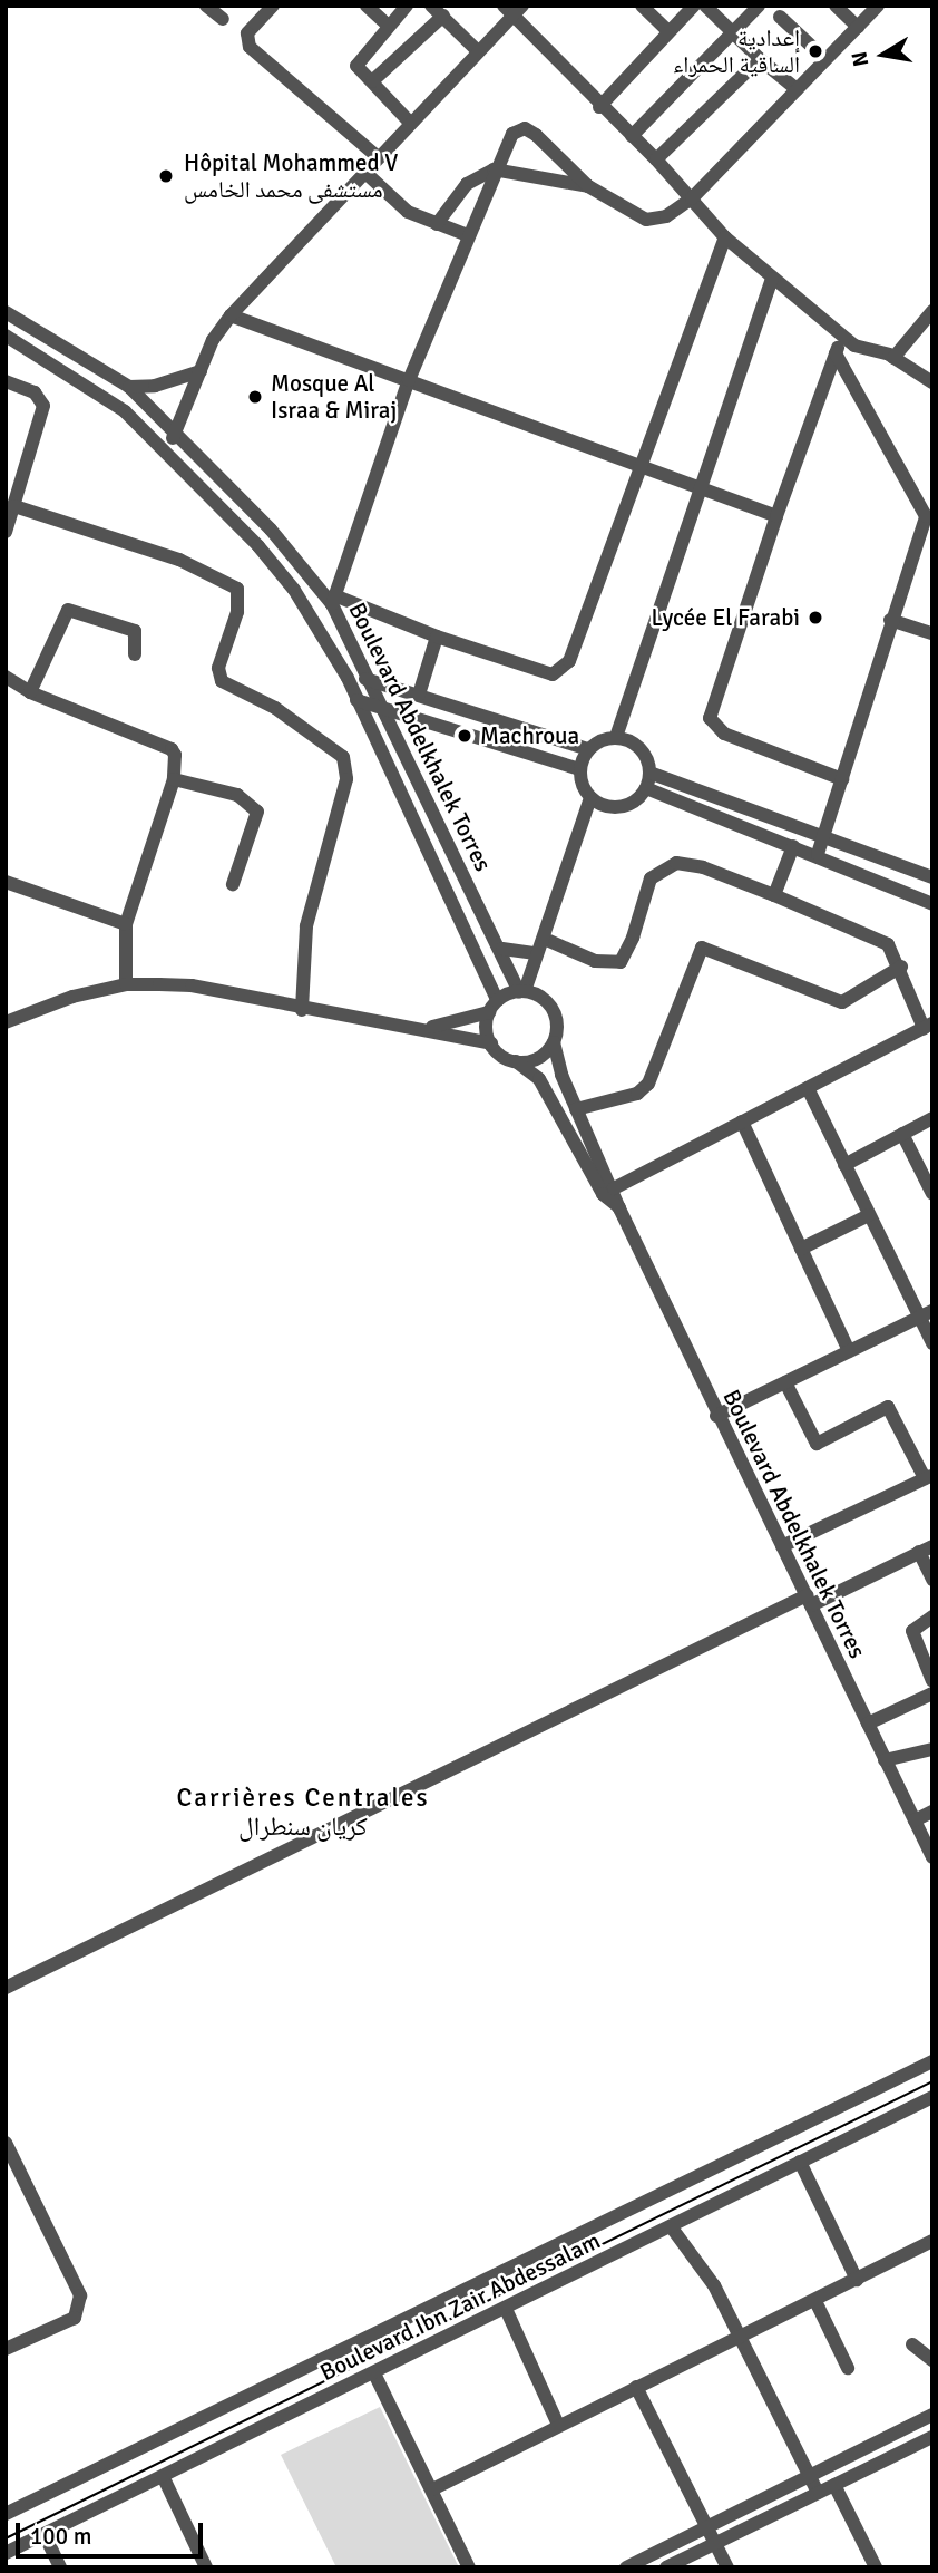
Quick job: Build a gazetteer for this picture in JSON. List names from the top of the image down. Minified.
{"streets":{"street":["Boulevard Abdelkhalek Torres","Boulevard Ibn Zair Abdessalam"]},"districts":["Carrières Centrales كريان سنطرال"],"places":["إعدادية الساقية الحمراء","Hôpital Mohammed V مستشفى محمد الخامس","Mosque Al Israa & Miraj","Lycée El Farabi","Machroua"],"scale_bar":"100 m","north":"left"}
